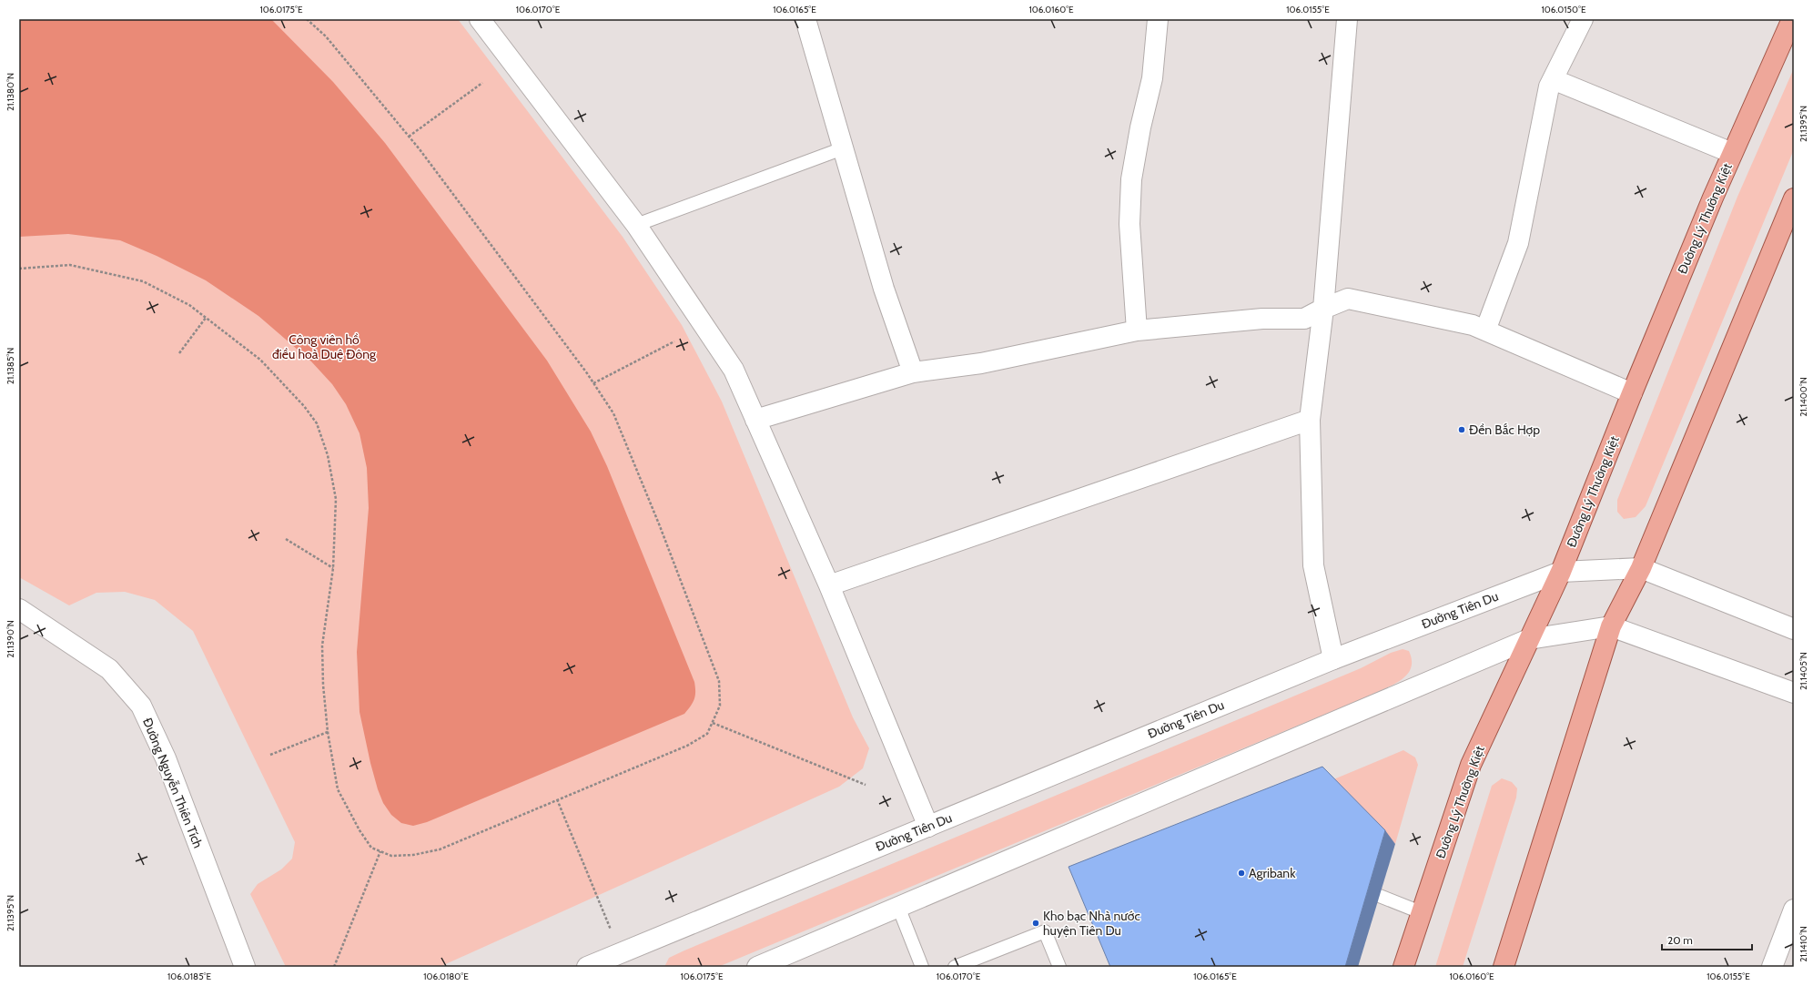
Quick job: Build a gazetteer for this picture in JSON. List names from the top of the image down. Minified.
{"streets":{"main road":["Đường Lý Thường Kiệt"],"street":["Đường Tiên Du","Đường Nguyễn Thiên Tích"]},"crossings":[["Đường Lý Thường Kiệt","Đường Tiên Du"]],"parks":["Công viên hồ điều hoà Duệ Đông"],"places":["Đền Bắc Hợp","Agribank","Kho bạc Nhà nước huyện Tiên Du"],"scale_bar":"20 m","coordinates":["106.0175°E","106.0170°E","106.0165°E","106.0160°E","106.0155°E","106.0150°E","21.1380°N","21.1395°N","21.1385°N","21.1400°N","21.1390°N","21.1405°N","21.1410°N","106.0185°E","106.0180°E"]}
